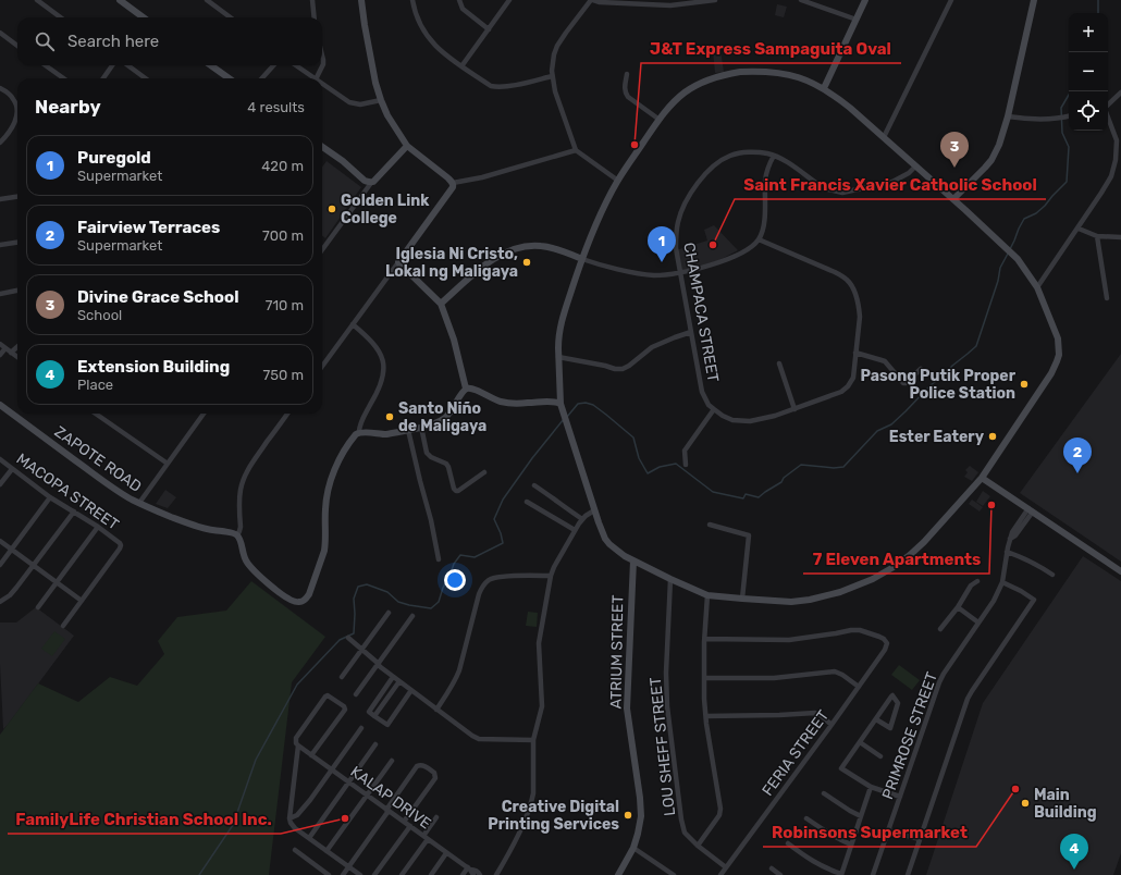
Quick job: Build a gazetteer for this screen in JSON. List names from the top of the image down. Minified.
{"streets":{"street":["CHAMPACA STREET","ZAPOTE ROAD","MACOPA STREET","ATRIUM STREET","PRIMROSE STREET","LOU SHEFF STREET","FERIA STREET","KALAP DRIVE"]},"crossings":[["LOU SHEFF STREET","FERIA STREET"]],"places":["J&T Express Sampaguita Oval","Golden Link College","Saint Francis Xavier Catholic School","Iglesia Ni Cristo, Lokal ng Maligaya","Pasong Putik Proper Police Station","Santo Niño de Maligaya","Ester Eatery","7 Eleven Apartments","Robinsons Supermarket","Main Building","Creative Digital Printing Services","FamilyLife Christian School Inc."],"page":{"map_buttons":["+","−"],"search":"Search here","heading":["Nearby","4 results"],"pins":["3","1","2","4"],"list":[{"mark":"1","name":"Puregold","note":"Supermarket","value":"420 m"},{"mark":"2","name":"Fairview Terraces","note":"Supermarket","value":"700 m"},{"mark":"3","name":"Divine Grace School","note":"School","value":"710 m"},{"mark":"4","name":"Extension Building","note":"Place","value":"750 m"}]}}
